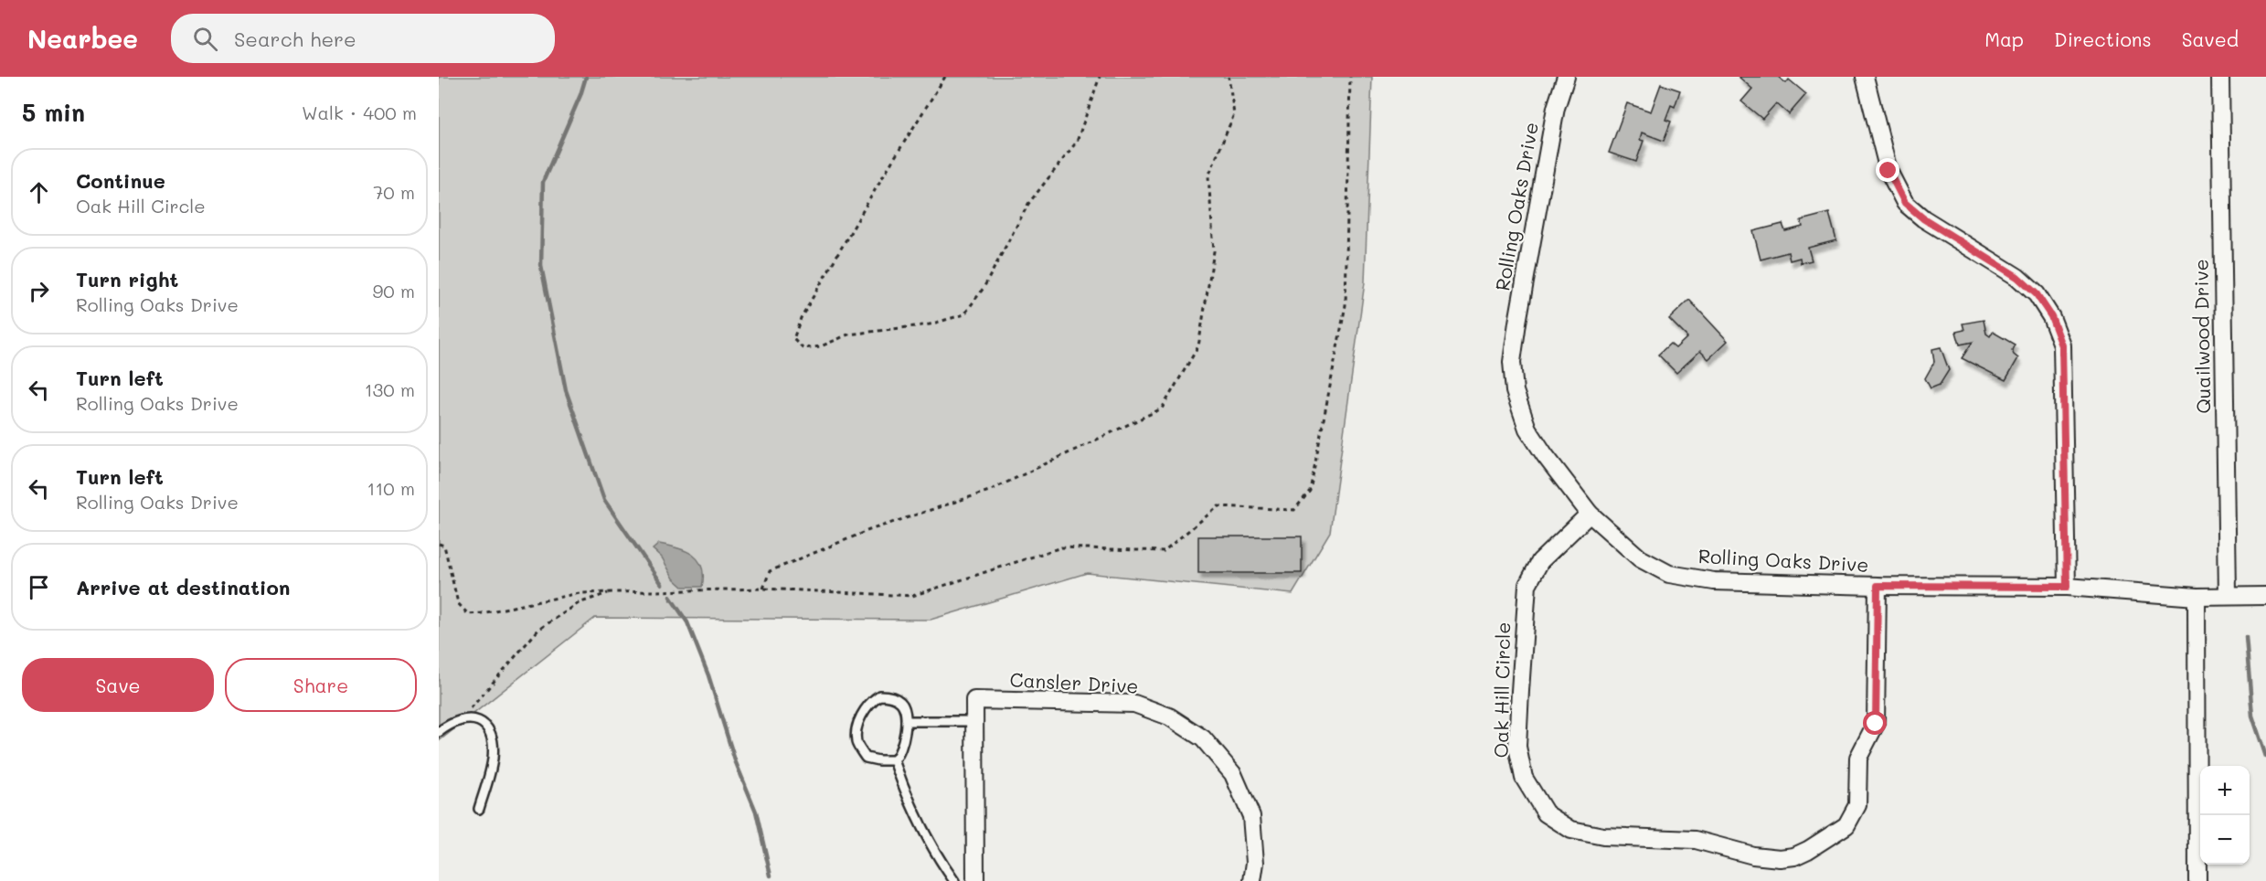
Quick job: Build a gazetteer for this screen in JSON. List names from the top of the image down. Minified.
{"streets":{"street":["Rolling Oaks Drive","Quailwood Drive","Cansler Drive","Oak Hill Circle"]},"crossings":[["Rolling Oaks Drive","Quailwood Drive"],["Rolling Oaks Drive","Oak Hill Circle"]],"page":{"header":"Nearbee","search":"Search here","nav":["Map","Directions","Saved"],"heading":["5 min","Walk · 400 m"],"list":[["Continue","Oak Hill Circle","70 m"],["Turn right","Rolling Oaks Drive","90 m"],["Turn left","Rolling Oaks Drive","130 m"],["Turn left","Rolling Oaks Drive","110 m"],"Arrive at destination"],"buttons":["Save","Share"],"map_buttons":["+","−"]}}
